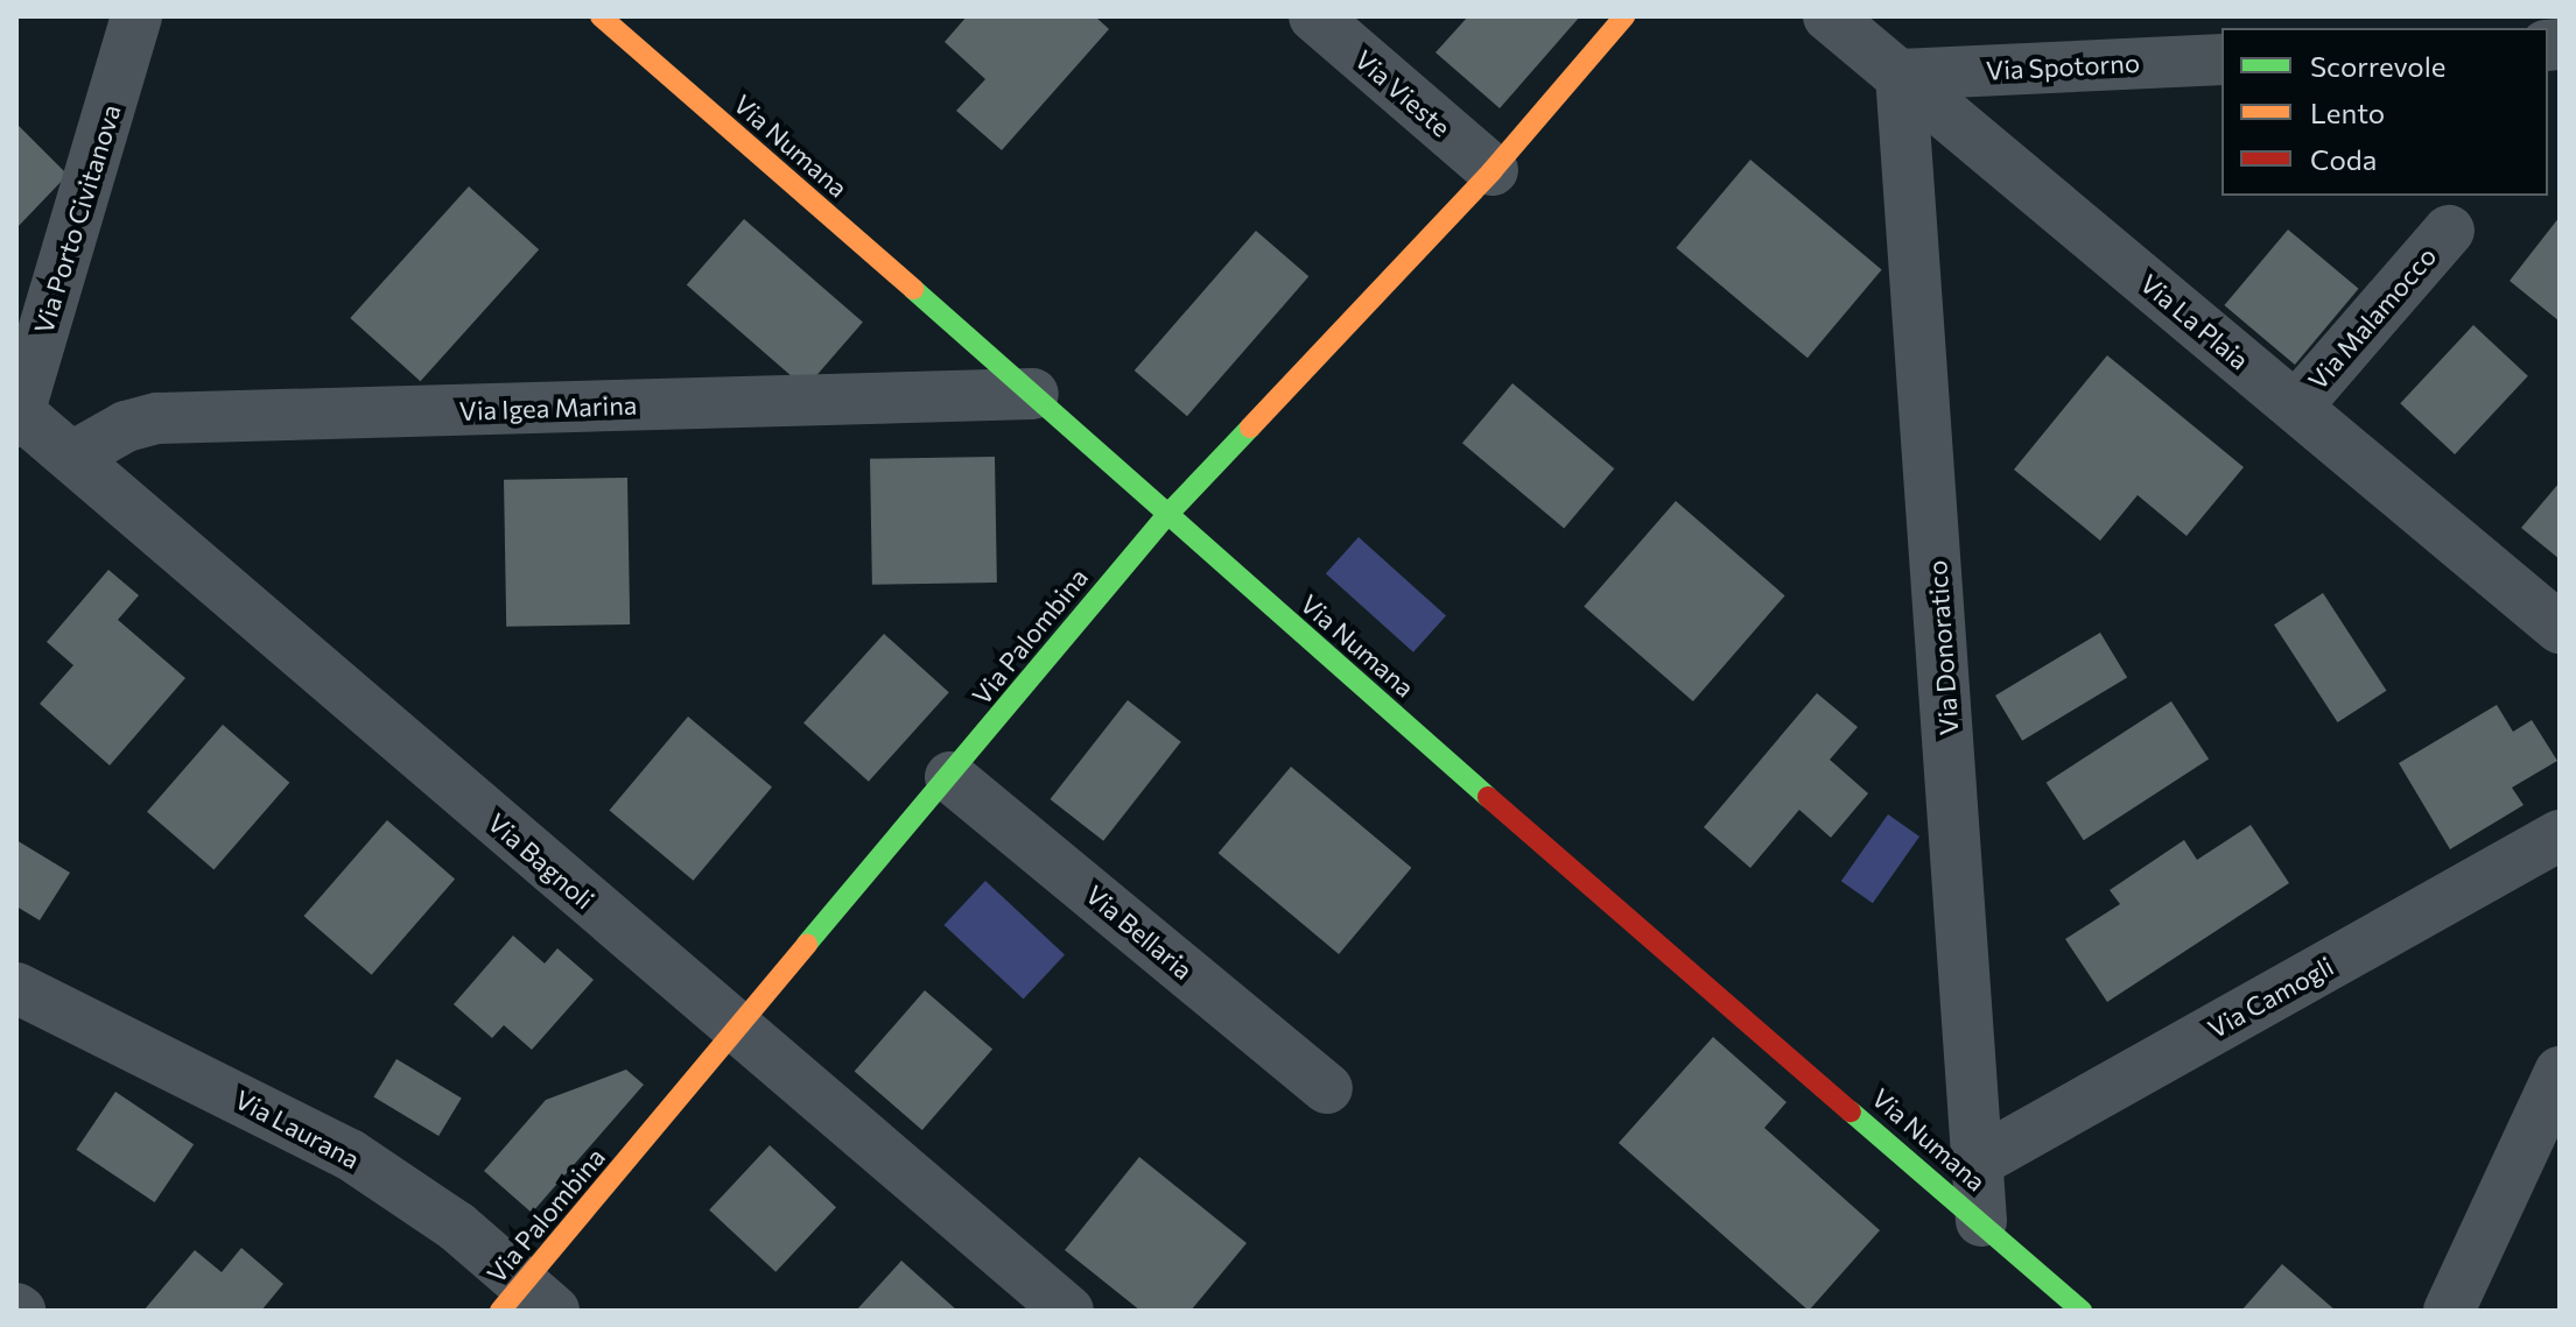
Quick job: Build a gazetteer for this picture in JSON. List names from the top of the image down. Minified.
{"streets":{"street":["Via Spotorno","Via Vieste","Via Numana","Via Porto Civitanova","Via Malamocco","Via La Plaia","Via Igea Marina","Via Palombina","Via Donoratico","Via Bagnoli","Via Bellaria","Via Camogli","Via Laurana"]},"crossings":[["Via Spotorno","Via La Plaia"],["Via Spotorno","Via Donoratico"],["Via Vieste","Via Palombina"],["Via Numana","Via Igea Marina"],["Via Numana","Via Palombina"],["Via Numana","Via Donoratico"],["Via Porto Civitanova","Via Bagnoli"],["Via Malamocco","Via La Plaia"],["Via La Plaia","Via Donoratico"],["Via Igea Marina","Via Bagnoli"],["Via Palombina","Via Bagnoli"],["Via Palombina","Via Bellaria"],["Via Palombina","Via Laurana"],["Via Donoratico","Via Camogli"]],"legend":["Scorrevole","Lento","Coda"]}
